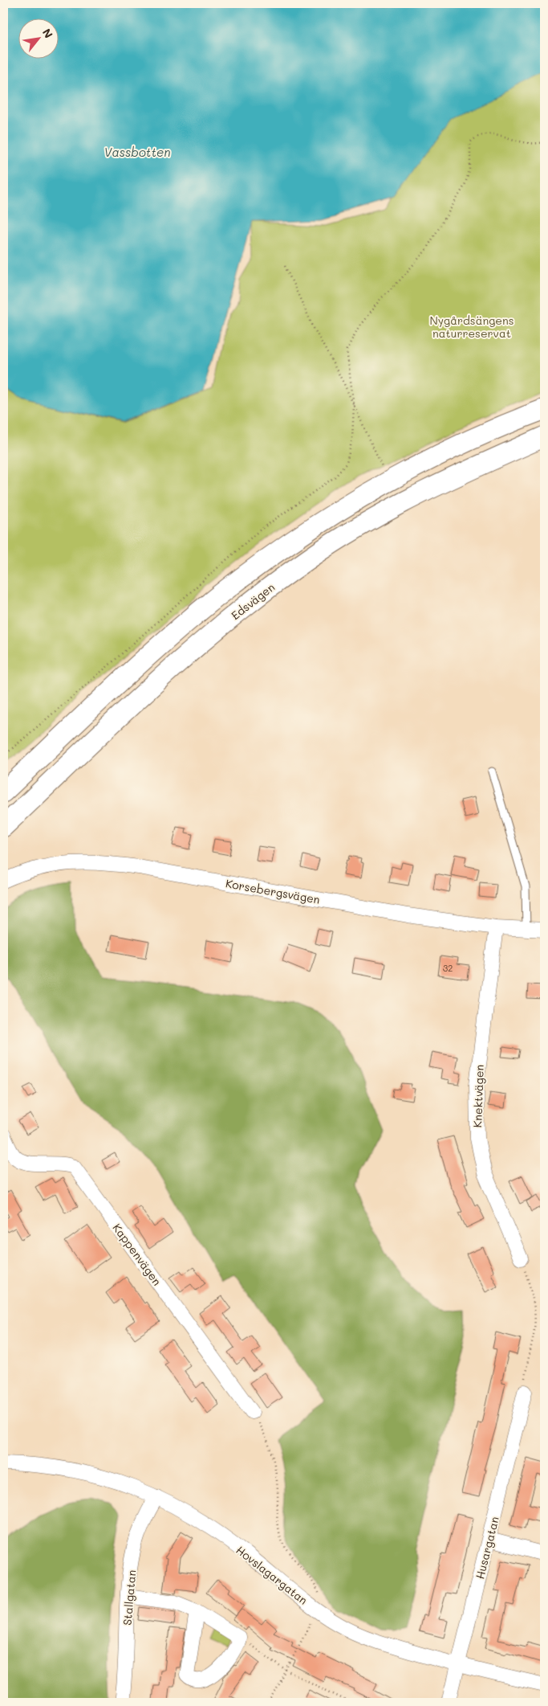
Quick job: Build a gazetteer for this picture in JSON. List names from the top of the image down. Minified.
{"streets":{"main road":["Edsvägen"],"street":["Korsebergsvägen","Knektvägen","Kappenvägen","Husargatan","Hovslagargatan","Stallgatan"]},"crossings":[["Korsebergsvägen","Knektvägen"],["Husargatan","Hovslagargatan"],["Hovslagargatan","Stallgatan"]],"water":["Vassbotten"],"parks":["Nygårdsängens naturreservat"],"house_numbers":["32"],"north":"top right"}
